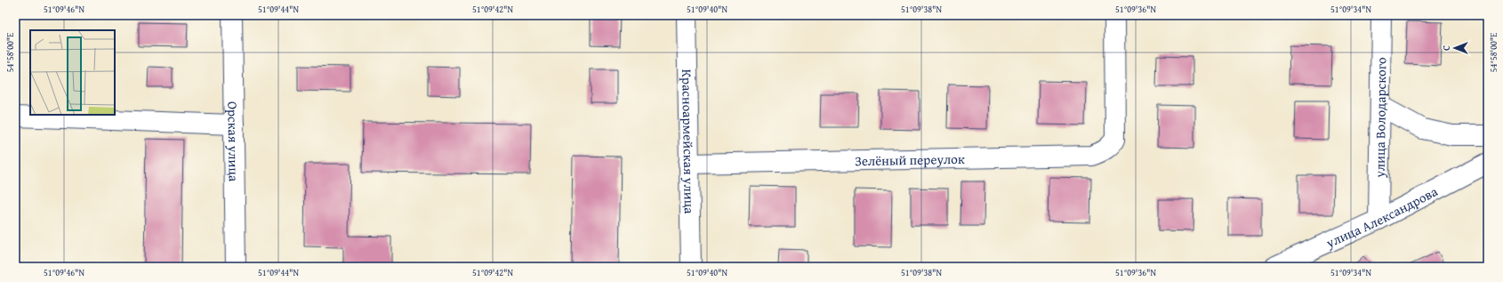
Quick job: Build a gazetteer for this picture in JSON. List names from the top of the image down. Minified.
{"streets":{"street":["улица Володарского","Орская улица","Красноармейская улица","Зелёный переулок","улица Александрова"]},"crossings":[["улица Володарского","улица Александрова"],["Красноармейская улица","Зелёный переулок"]],"north":"left","coordinates":["51°09'46\"N","51°09'44\"N","51°09'42\"N","51°09'40\"N","51°09'38\"N","51°09'36\"N","51°09'34\"N","54°58'00\"E"]}
